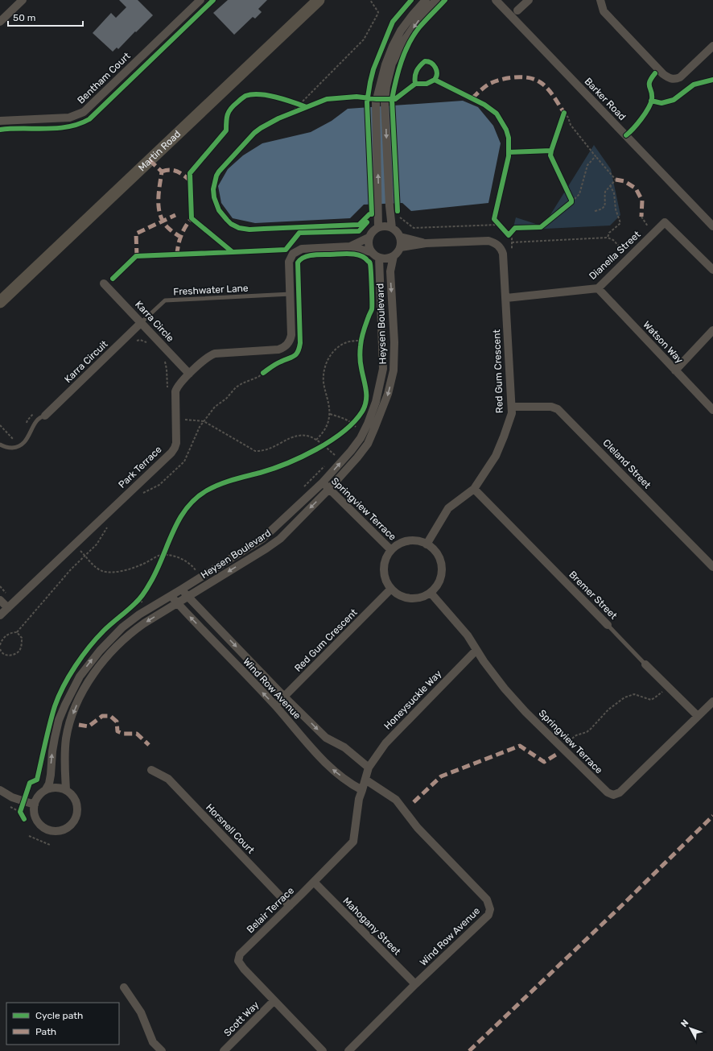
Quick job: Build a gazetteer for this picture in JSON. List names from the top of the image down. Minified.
{"streets":{"street":["Bentham Court","Barker Road","Martin Road","Dianella Street","Karra Circle","Heysen Boulevard","Watson Way","Karra Circuit","Red Gum Crescent","Cleland Street","Park Terrace","Springview Terrace","Bremer Street","Wind Row Avenue","Honeysuckle Way","Horsnell Court","Belair Terrace","Mahogany Street","Scott Way"],"lane":["Freshwater Lane"]},"crossings":[["Dianella Street","Watson Way"],["Dianella Street","Red Gum Crescent"],["Freshwater Lane","Karra Circle"],["Freshwater Lane","Karra Circuit"],["Freshwater Lane","Park Terrace"],["Karra Circle","Karra Circuit"],["Karra Circle","Park Terrace"],["Heysen Boulevard","Red Gum Crescent"],["Heysen Boulevard","Springview Terrace"],["Heysen Boulevard","Wind Row Avenue"],["Red Gum Crescent","Cleland Street"],["Red Gum Crescent","Springview Terrace"],["Red Gum Crescent","Bremer Street"],["Red Gum Crescent","Wind Row Avenue"],["Springview Terrace","Bremer Street"],["Springview Terrace","Honeysuckle Way"],["Wind Row Avenue","Honeysuckle Way"],["Wind Row Avenue","Belair Terrace"],["Wind Row Avenue","Mahogany Street"],["Honeysuckle Way","Belair Terrace"],["Horsnell Court","Belair Terrace"],["Belair Terrace","Mahogany Street"],["Belair Terrace","Scott Way"]],"legend":["Cycle path","Path"],"scale_bar":"50 m","north":"top left"}
